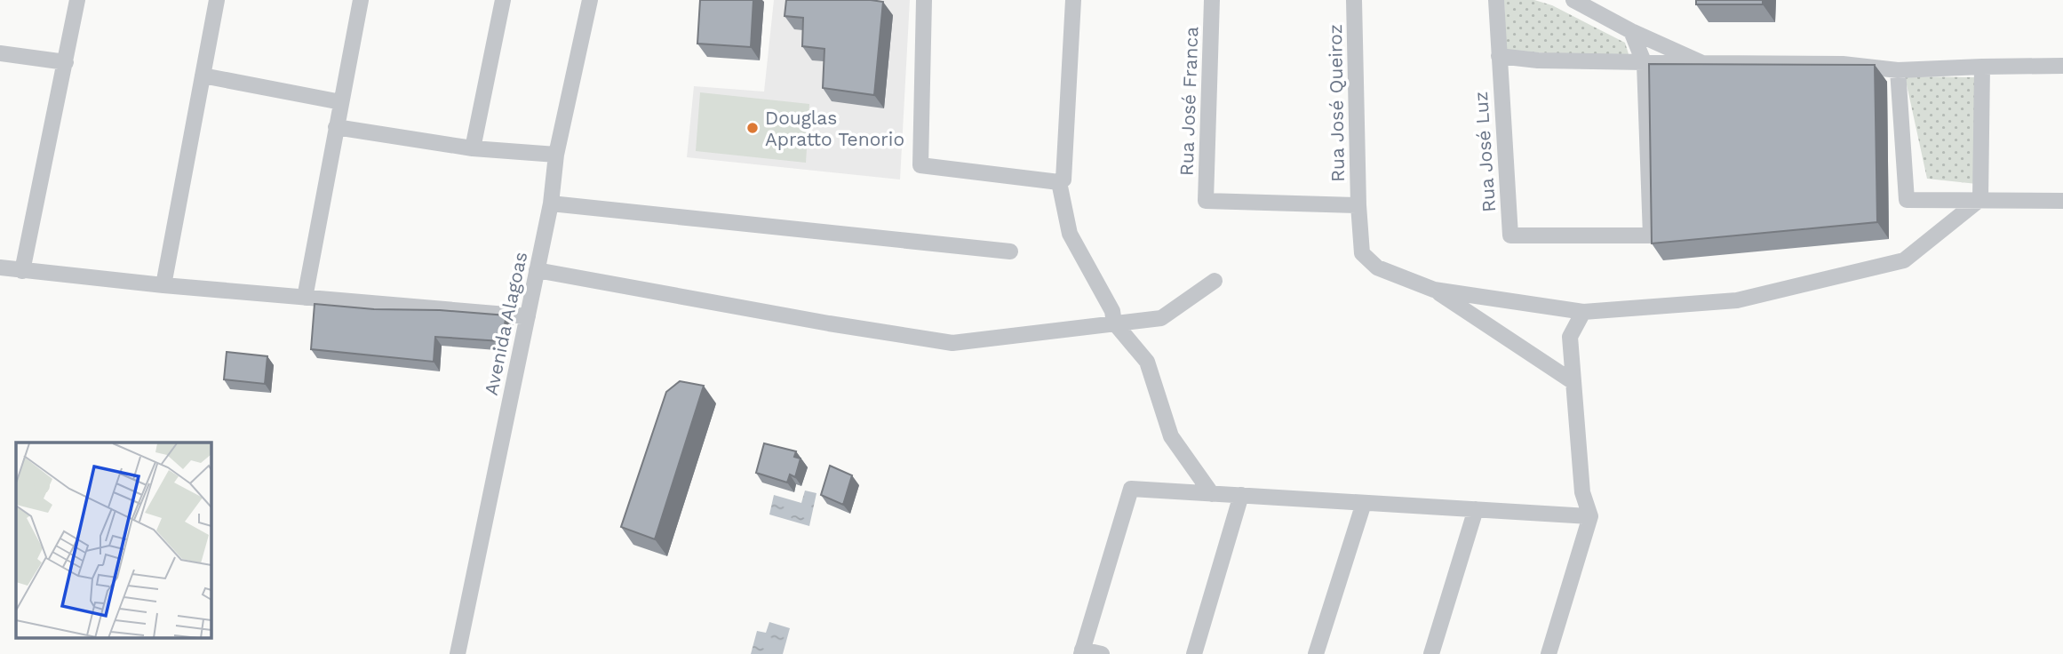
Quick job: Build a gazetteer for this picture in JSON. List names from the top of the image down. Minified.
{"streets":{"street":["Rua José Franca","Rua José Queiroz","Rua José Luz","Avenida Alagoas"]},"crossings":[["Rua José Franca","Rua José Queiroz"]],"places":["Douglas Apratto Tenorio"]}
